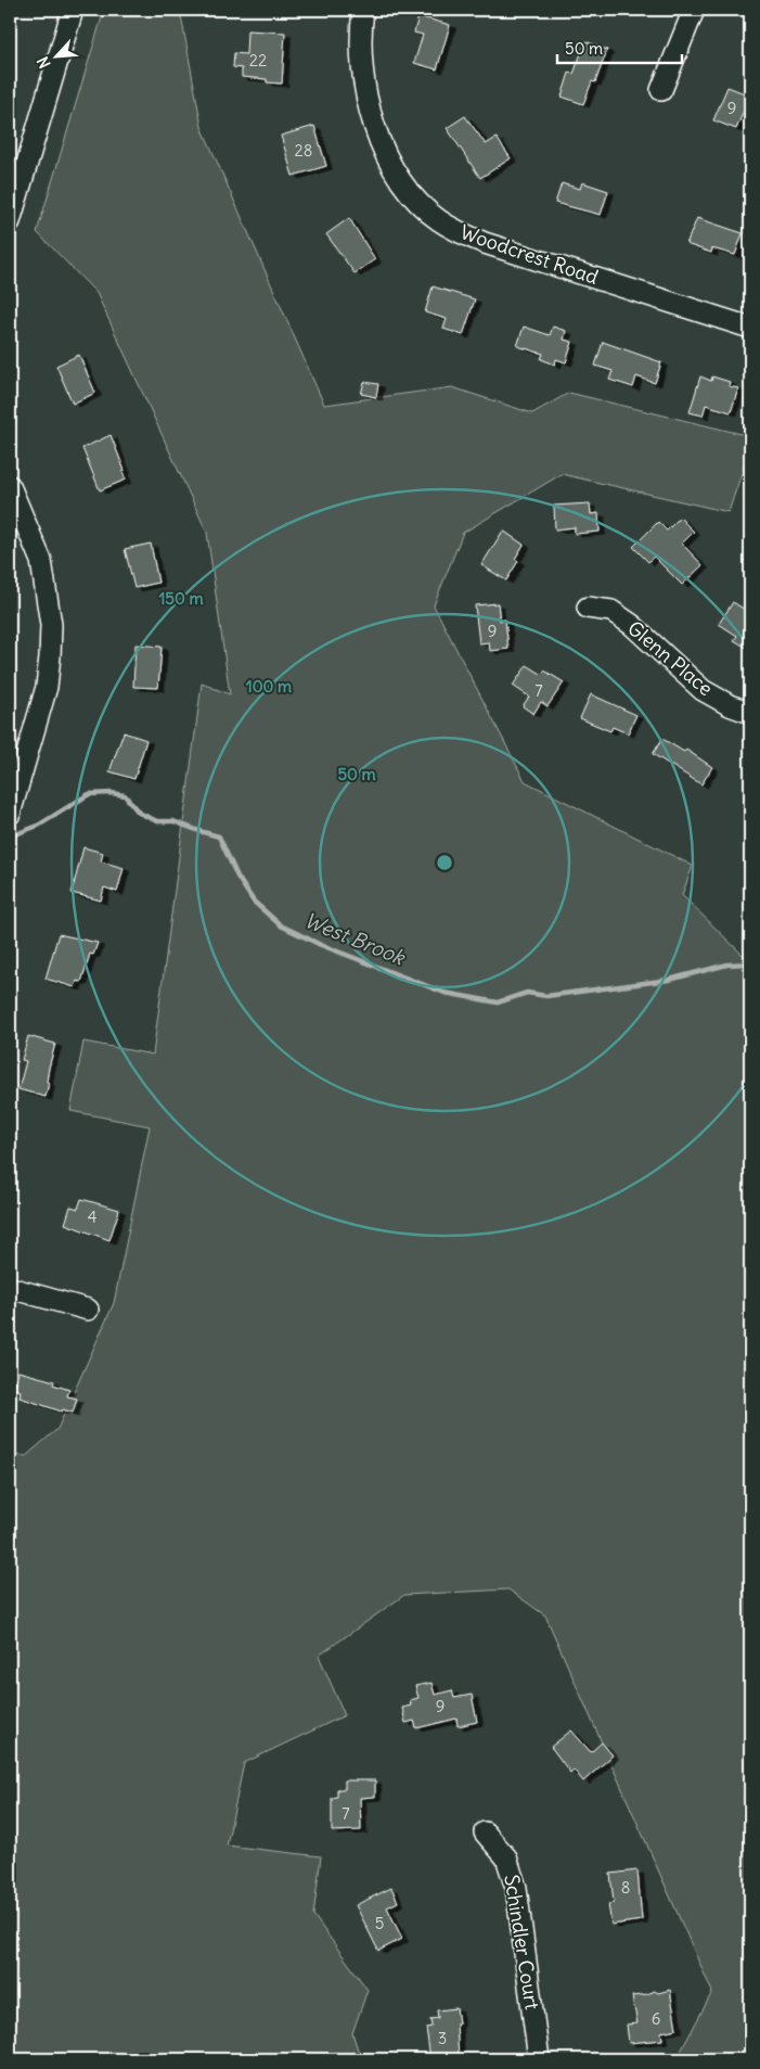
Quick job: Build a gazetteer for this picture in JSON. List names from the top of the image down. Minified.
{"streets":{"street":["Woodcrest Road","Glenn Place","Schindler Court"]},"water":["West Brook"],"house_numbers":["22","9","28","9","7","4","9","7","8","5","6","3"],"scale_bar":"50 m","north":"bottom left","rings":["150 m","100 m","50 m"]}
